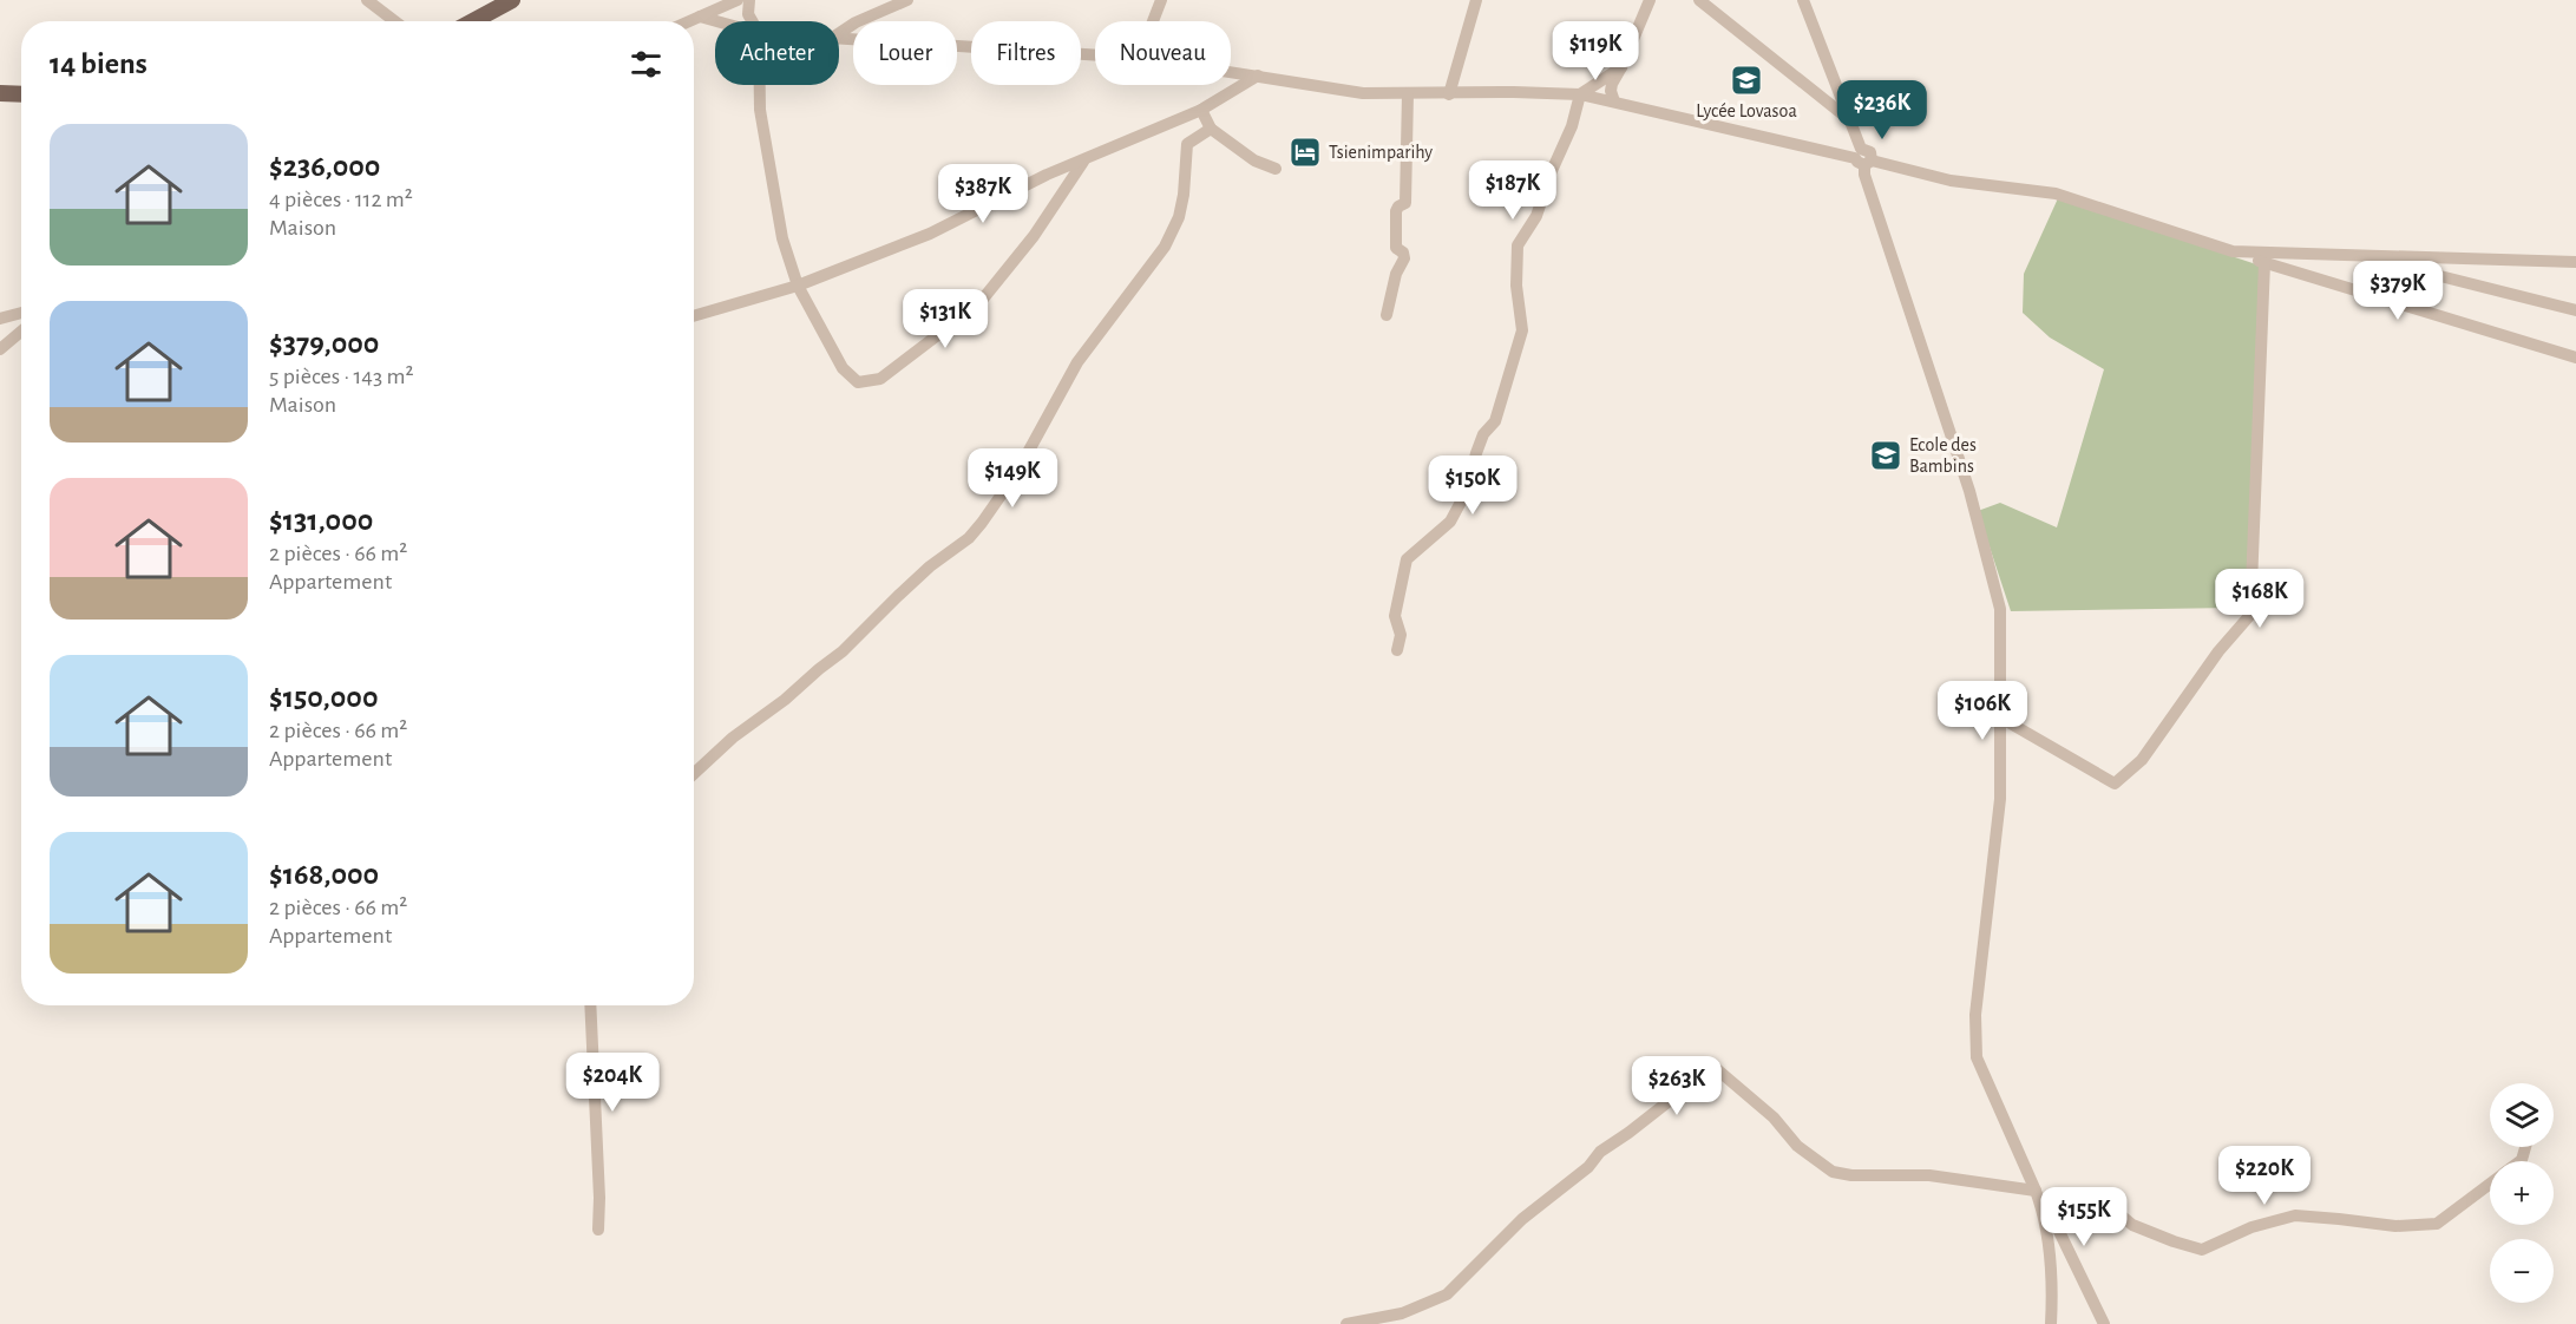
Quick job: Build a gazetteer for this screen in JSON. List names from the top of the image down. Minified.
{"places":{"school or university":["Lycée Lovasoa","Ecole des Bambins"],"hotel":["Tsienimparihy"]},"page":{"price":["$119K","$236K","$187K","$387K","$379K","$131K","$149K","$150K","$168K","$106K","$204K","$263K","$220K","$155K"],"chip":["Acheter","Louer","Filtres","Nouveau"],"heading":"14 biens","list":[{"name":"$236,000","note":"4 pièces · 112 m² · Maison"},{"name":"$379,000","note":"5 pièces · 143 m² · Maison"},{"name":"$131,000","note":"2 pièces · 66 m² · Appartement"},{"name":"$150,000","note":"2 pièces · 66 m² · Appartement"},{"name":"$168,000","note":"2 pièces · 66 m² · Appartement"}],"map_buttons":["+","−"]}}
